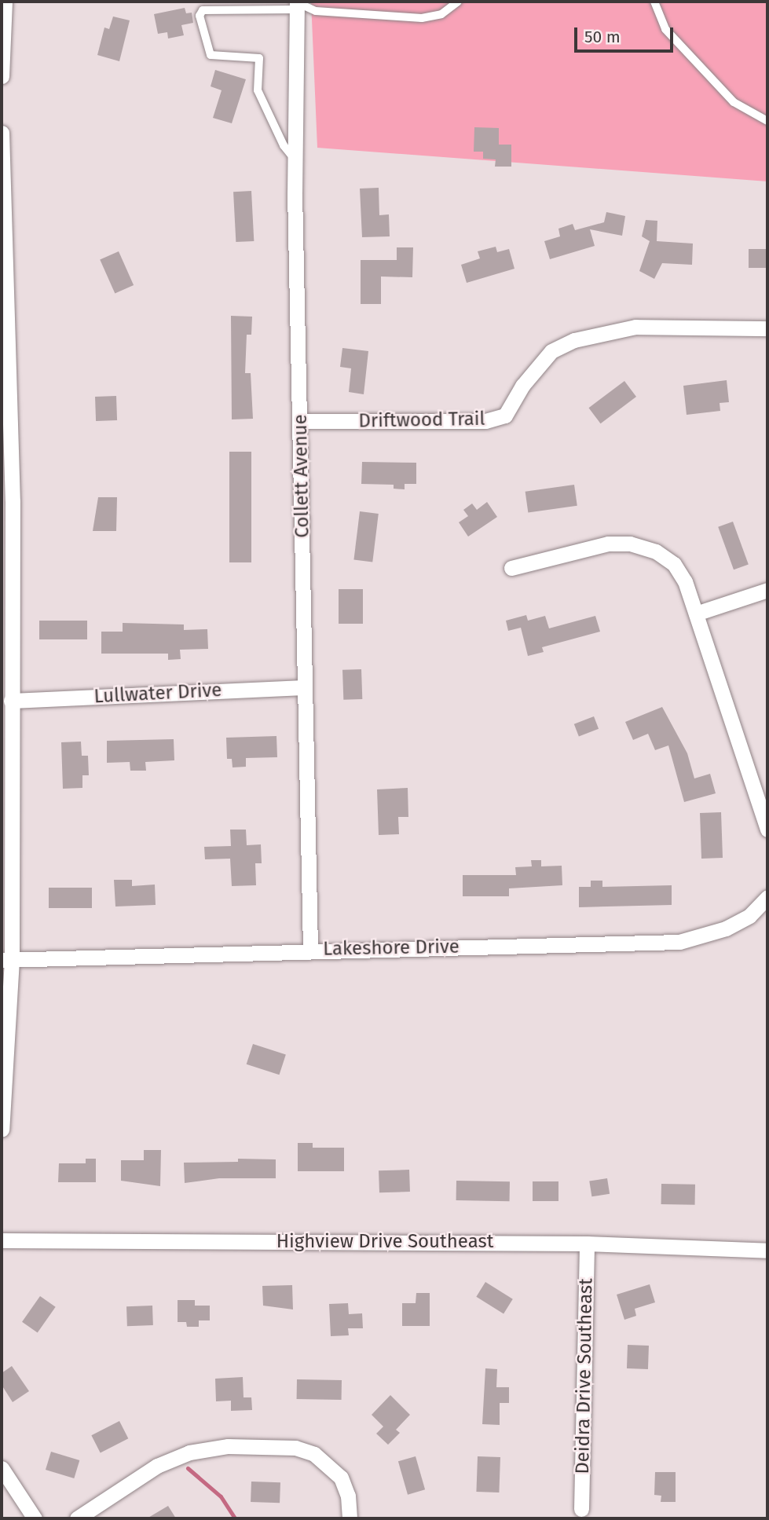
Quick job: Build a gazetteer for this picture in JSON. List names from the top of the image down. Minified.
{"streets":{"street":["Driftwood Trail","Collett Avenue","Lullwater Drive","Lakeshore Drive","Highview Drive Southeast","Deidra Drive Southeast"]},"crossings":[["Driftwood Trail","Collett Avenue"],["Collett Avenue","Lullwater Drive"],["Collett Avenue","Lakeshore Drive"],["Highview Drive Southeast","Deidra Drive Southeast"]],"scale_bar":"50 m"}
